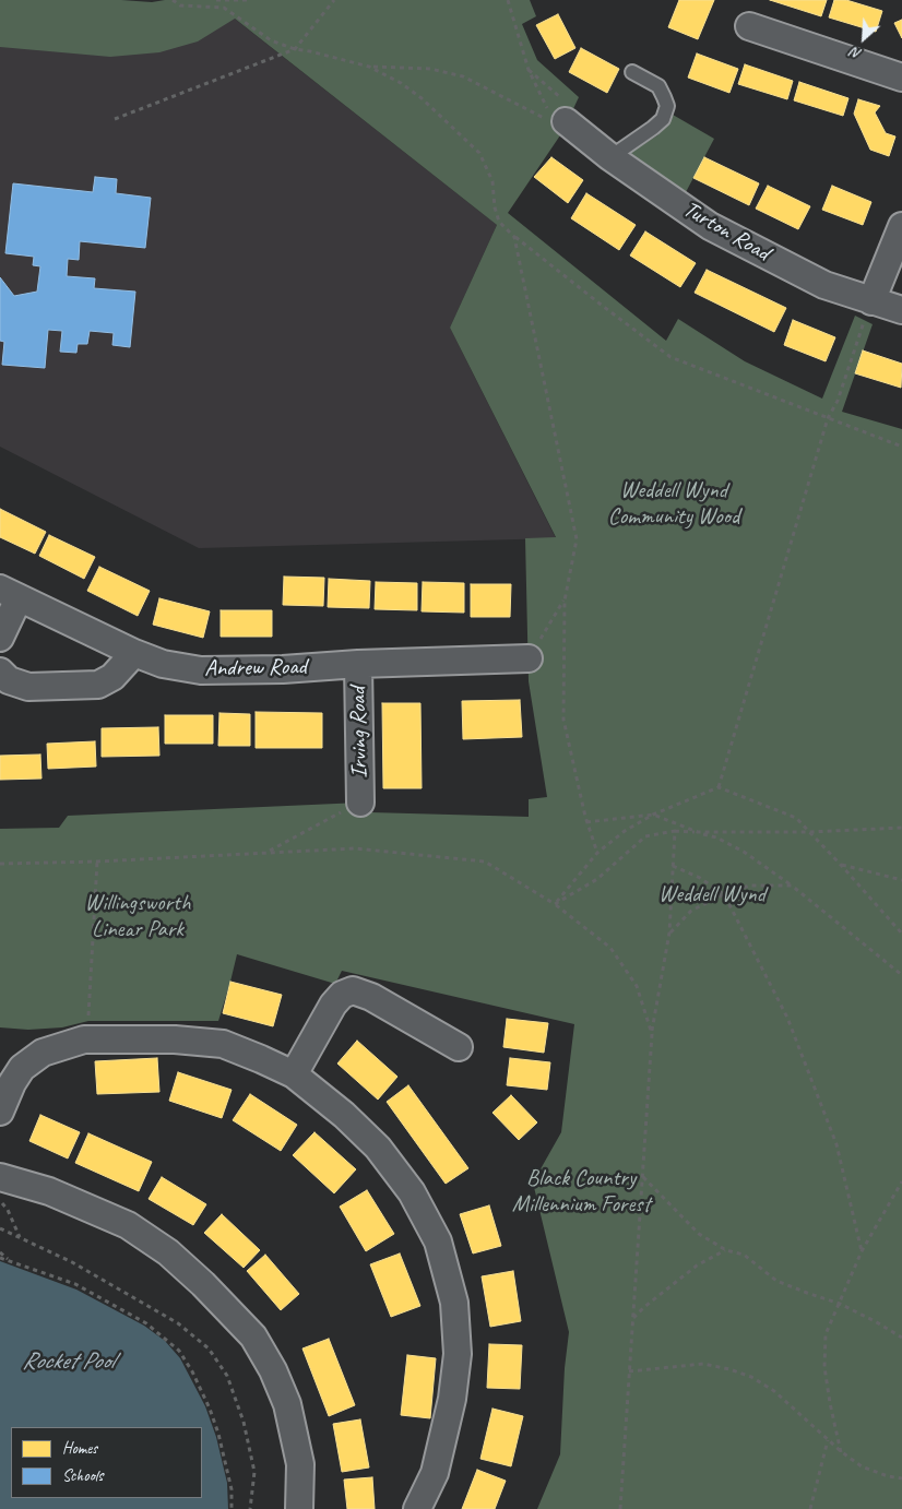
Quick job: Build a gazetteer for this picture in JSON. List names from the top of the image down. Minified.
{"streets":{"street":["Turton Road","Andrew Road","Irving Road"]},"crossings":[["Andrew Road","Irving Road"]],"water":["Rocket Pool"],"parks":["Weddell Wynd Community Wood","Weddell Wynd","Willingsworth Linear Park","Black Country Millennium Forest"],"legend":["Homes","Schools"],"north":"bottom left"}
